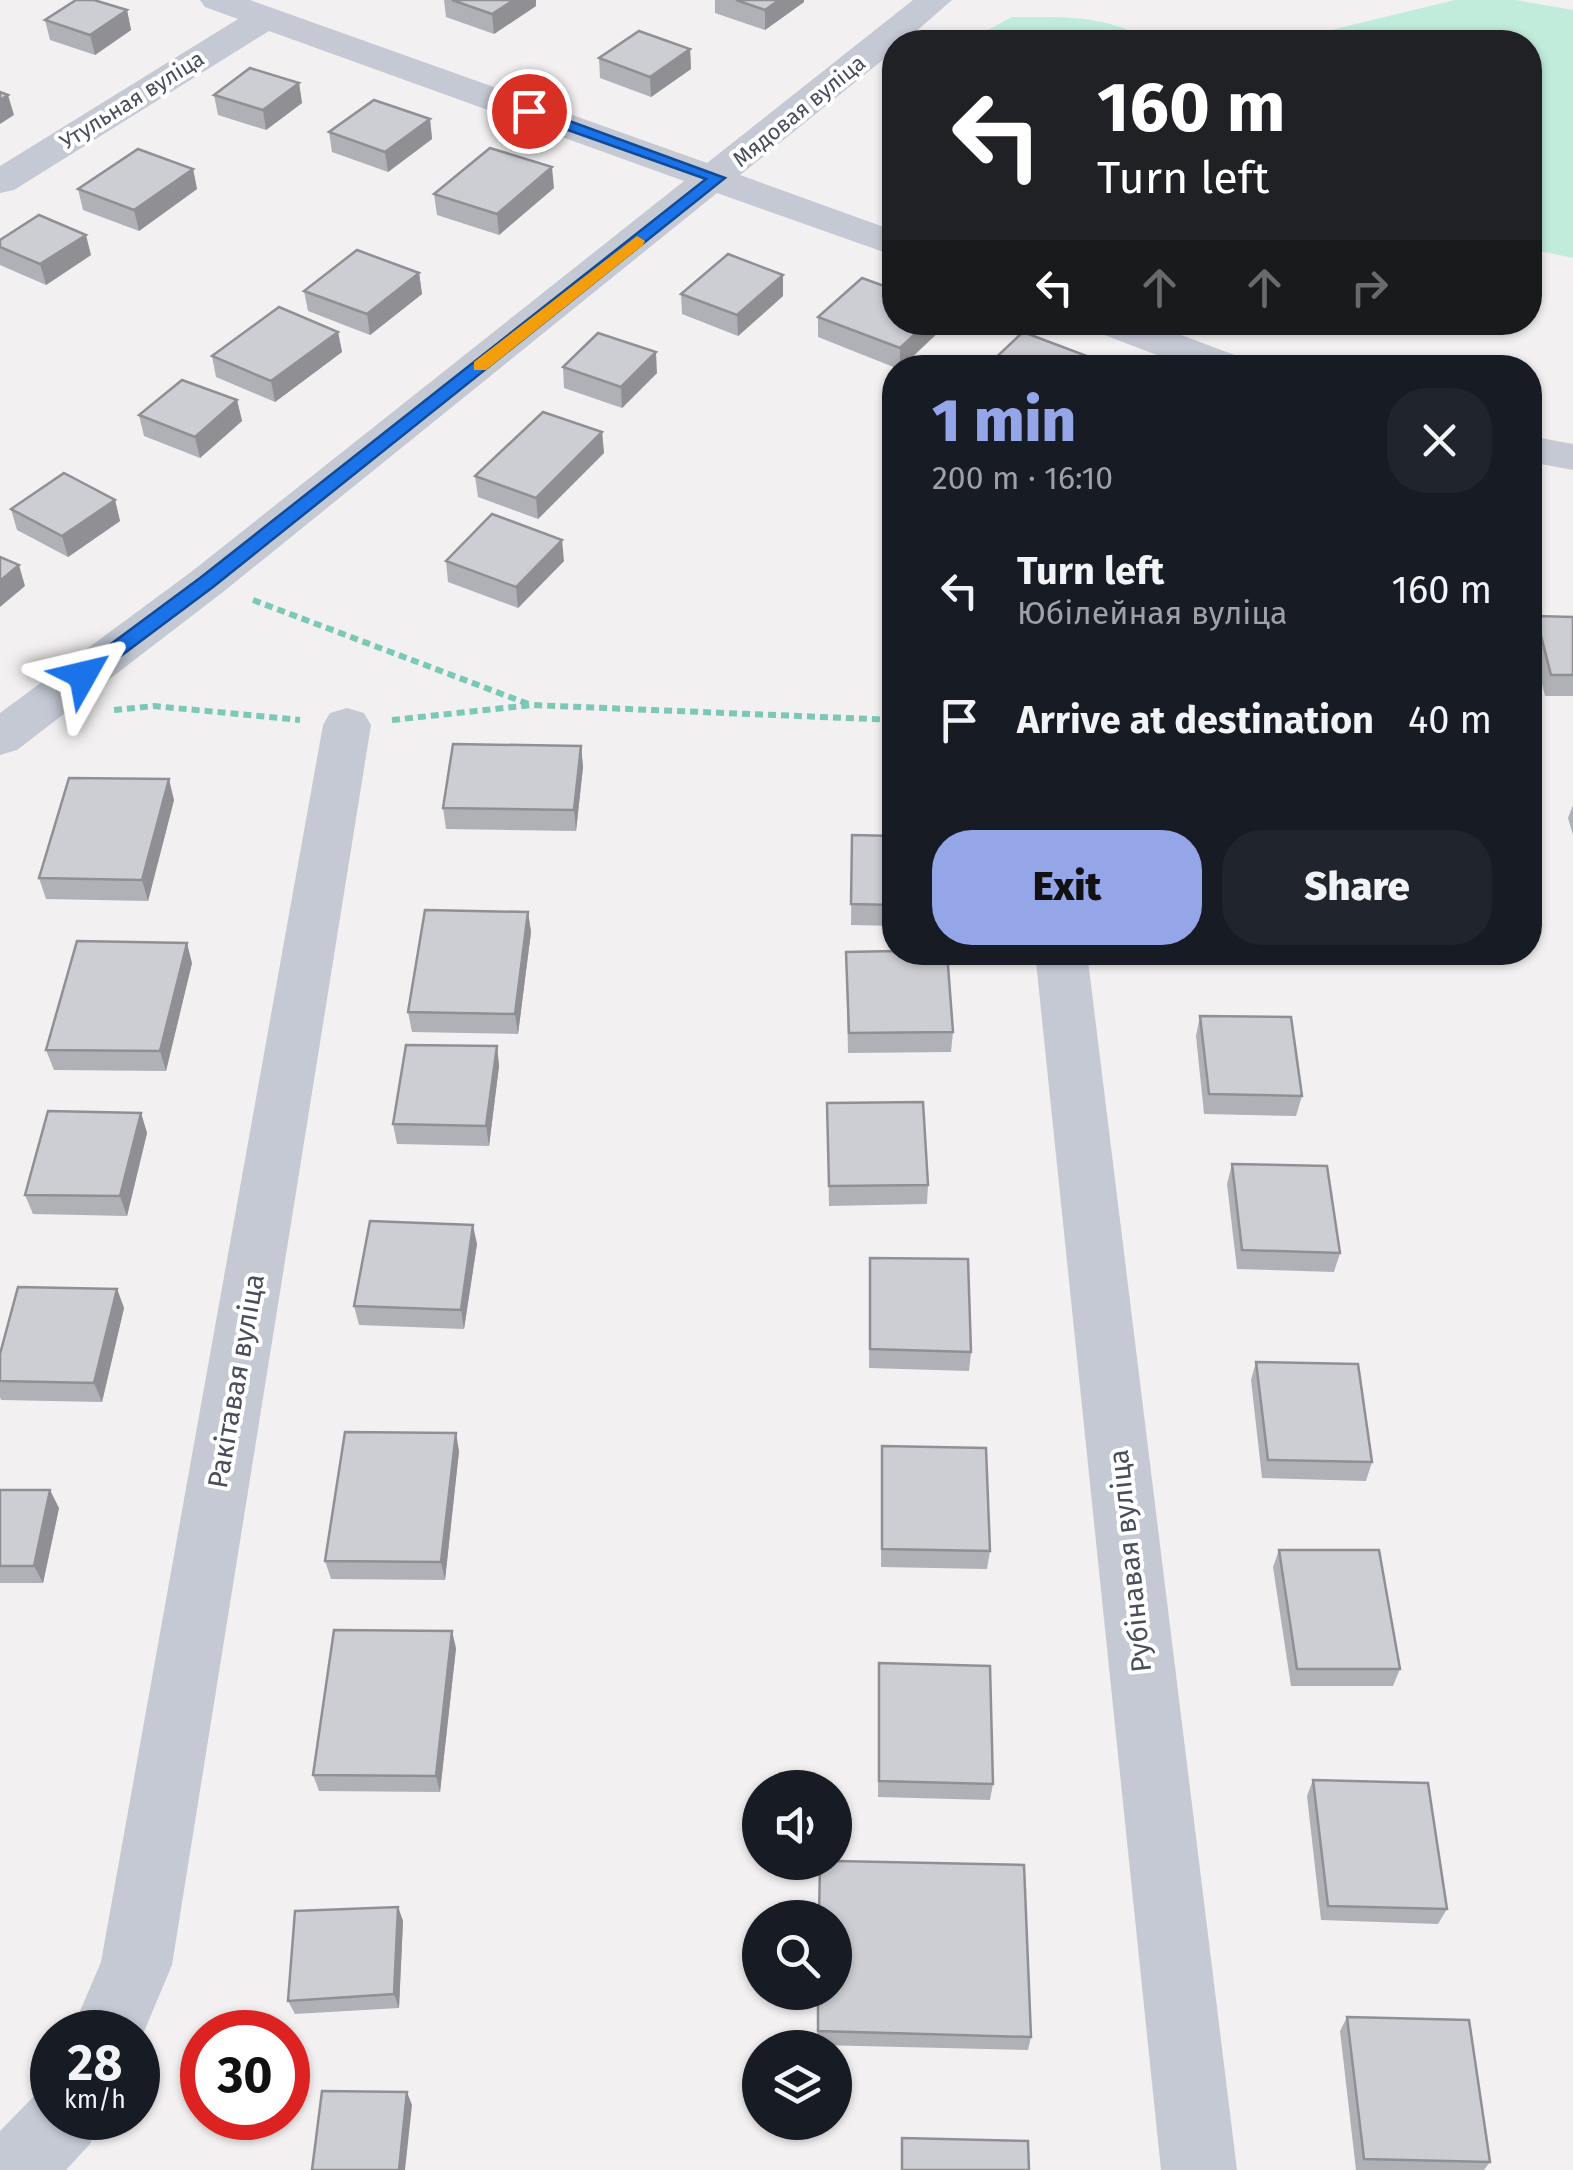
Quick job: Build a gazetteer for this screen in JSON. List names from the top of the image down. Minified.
{"streets":{"street":["Утульная вуліца","Мядовая вуліца","Ракітавая вуліца","Рубінавая вуліца"]},"page":{"turn":["160 m","Turn left"],"heading":["1 min","200 m · 16:10"],"list":[{"name":"Turn left","note":"Юбілейная вуліца","value":"160 m"},{"name":"Arrive at destination","value":"40 m"}],"buttons":["Exit","Share"],"speed":"28 km/h","limit":"30"}}
